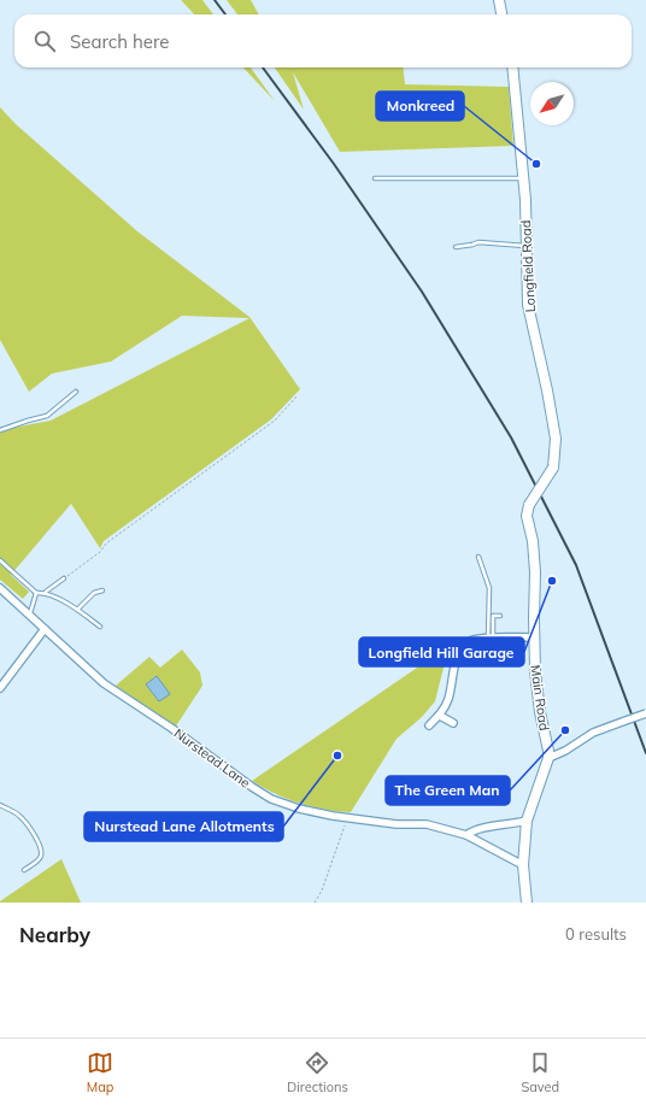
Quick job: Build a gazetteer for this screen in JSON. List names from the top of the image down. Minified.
{"streets":{"main road":["Longfield Road","Main Road"],"street":["Nurstead Lane"]},"crossings":[["Longfield Road","Main Road"],["Main Road","Nurstead Lane"]],"places":["Monkreed","Longfield Hill Garage","The Green Man","Nurstead Lane Allotments"],"north":"bottom left","page":{"search":"Search here","heading":["Nearby","0 results"],"nav":["Map","Directions","Saved"]}}
